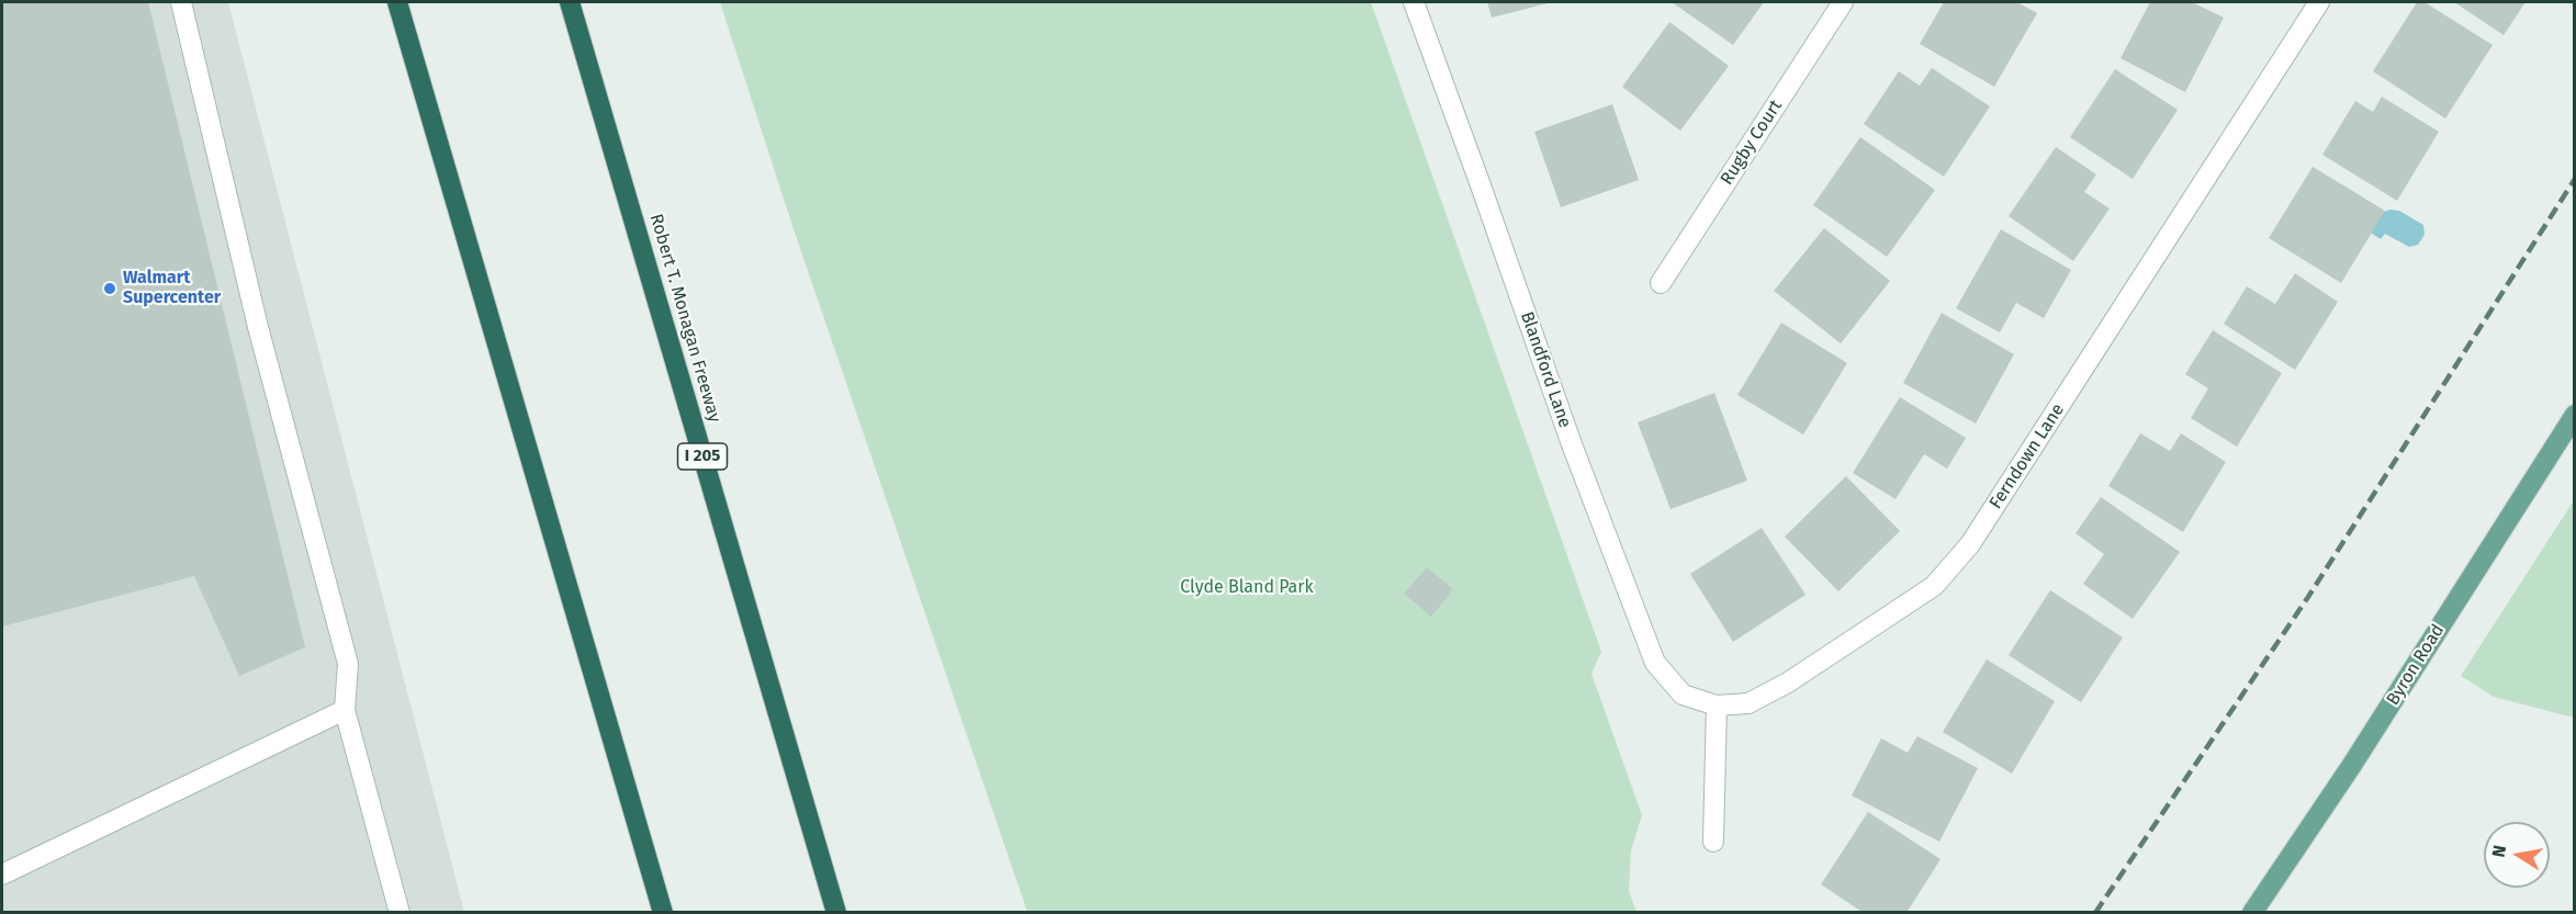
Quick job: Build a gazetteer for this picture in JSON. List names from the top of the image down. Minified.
{"streets":{"highway":["Robert T. Monagan Freeway","I 205"],"main road":["Byron Road"],"street":["Rugby Court","Blandford Lane","Ferndown Lane"]},"crossings":[["Blandford Lane","Ferndown Lane"]],"parks":["Clyde Bland Park"],"places":["Walmart Supercenter"],"north":"left"}
